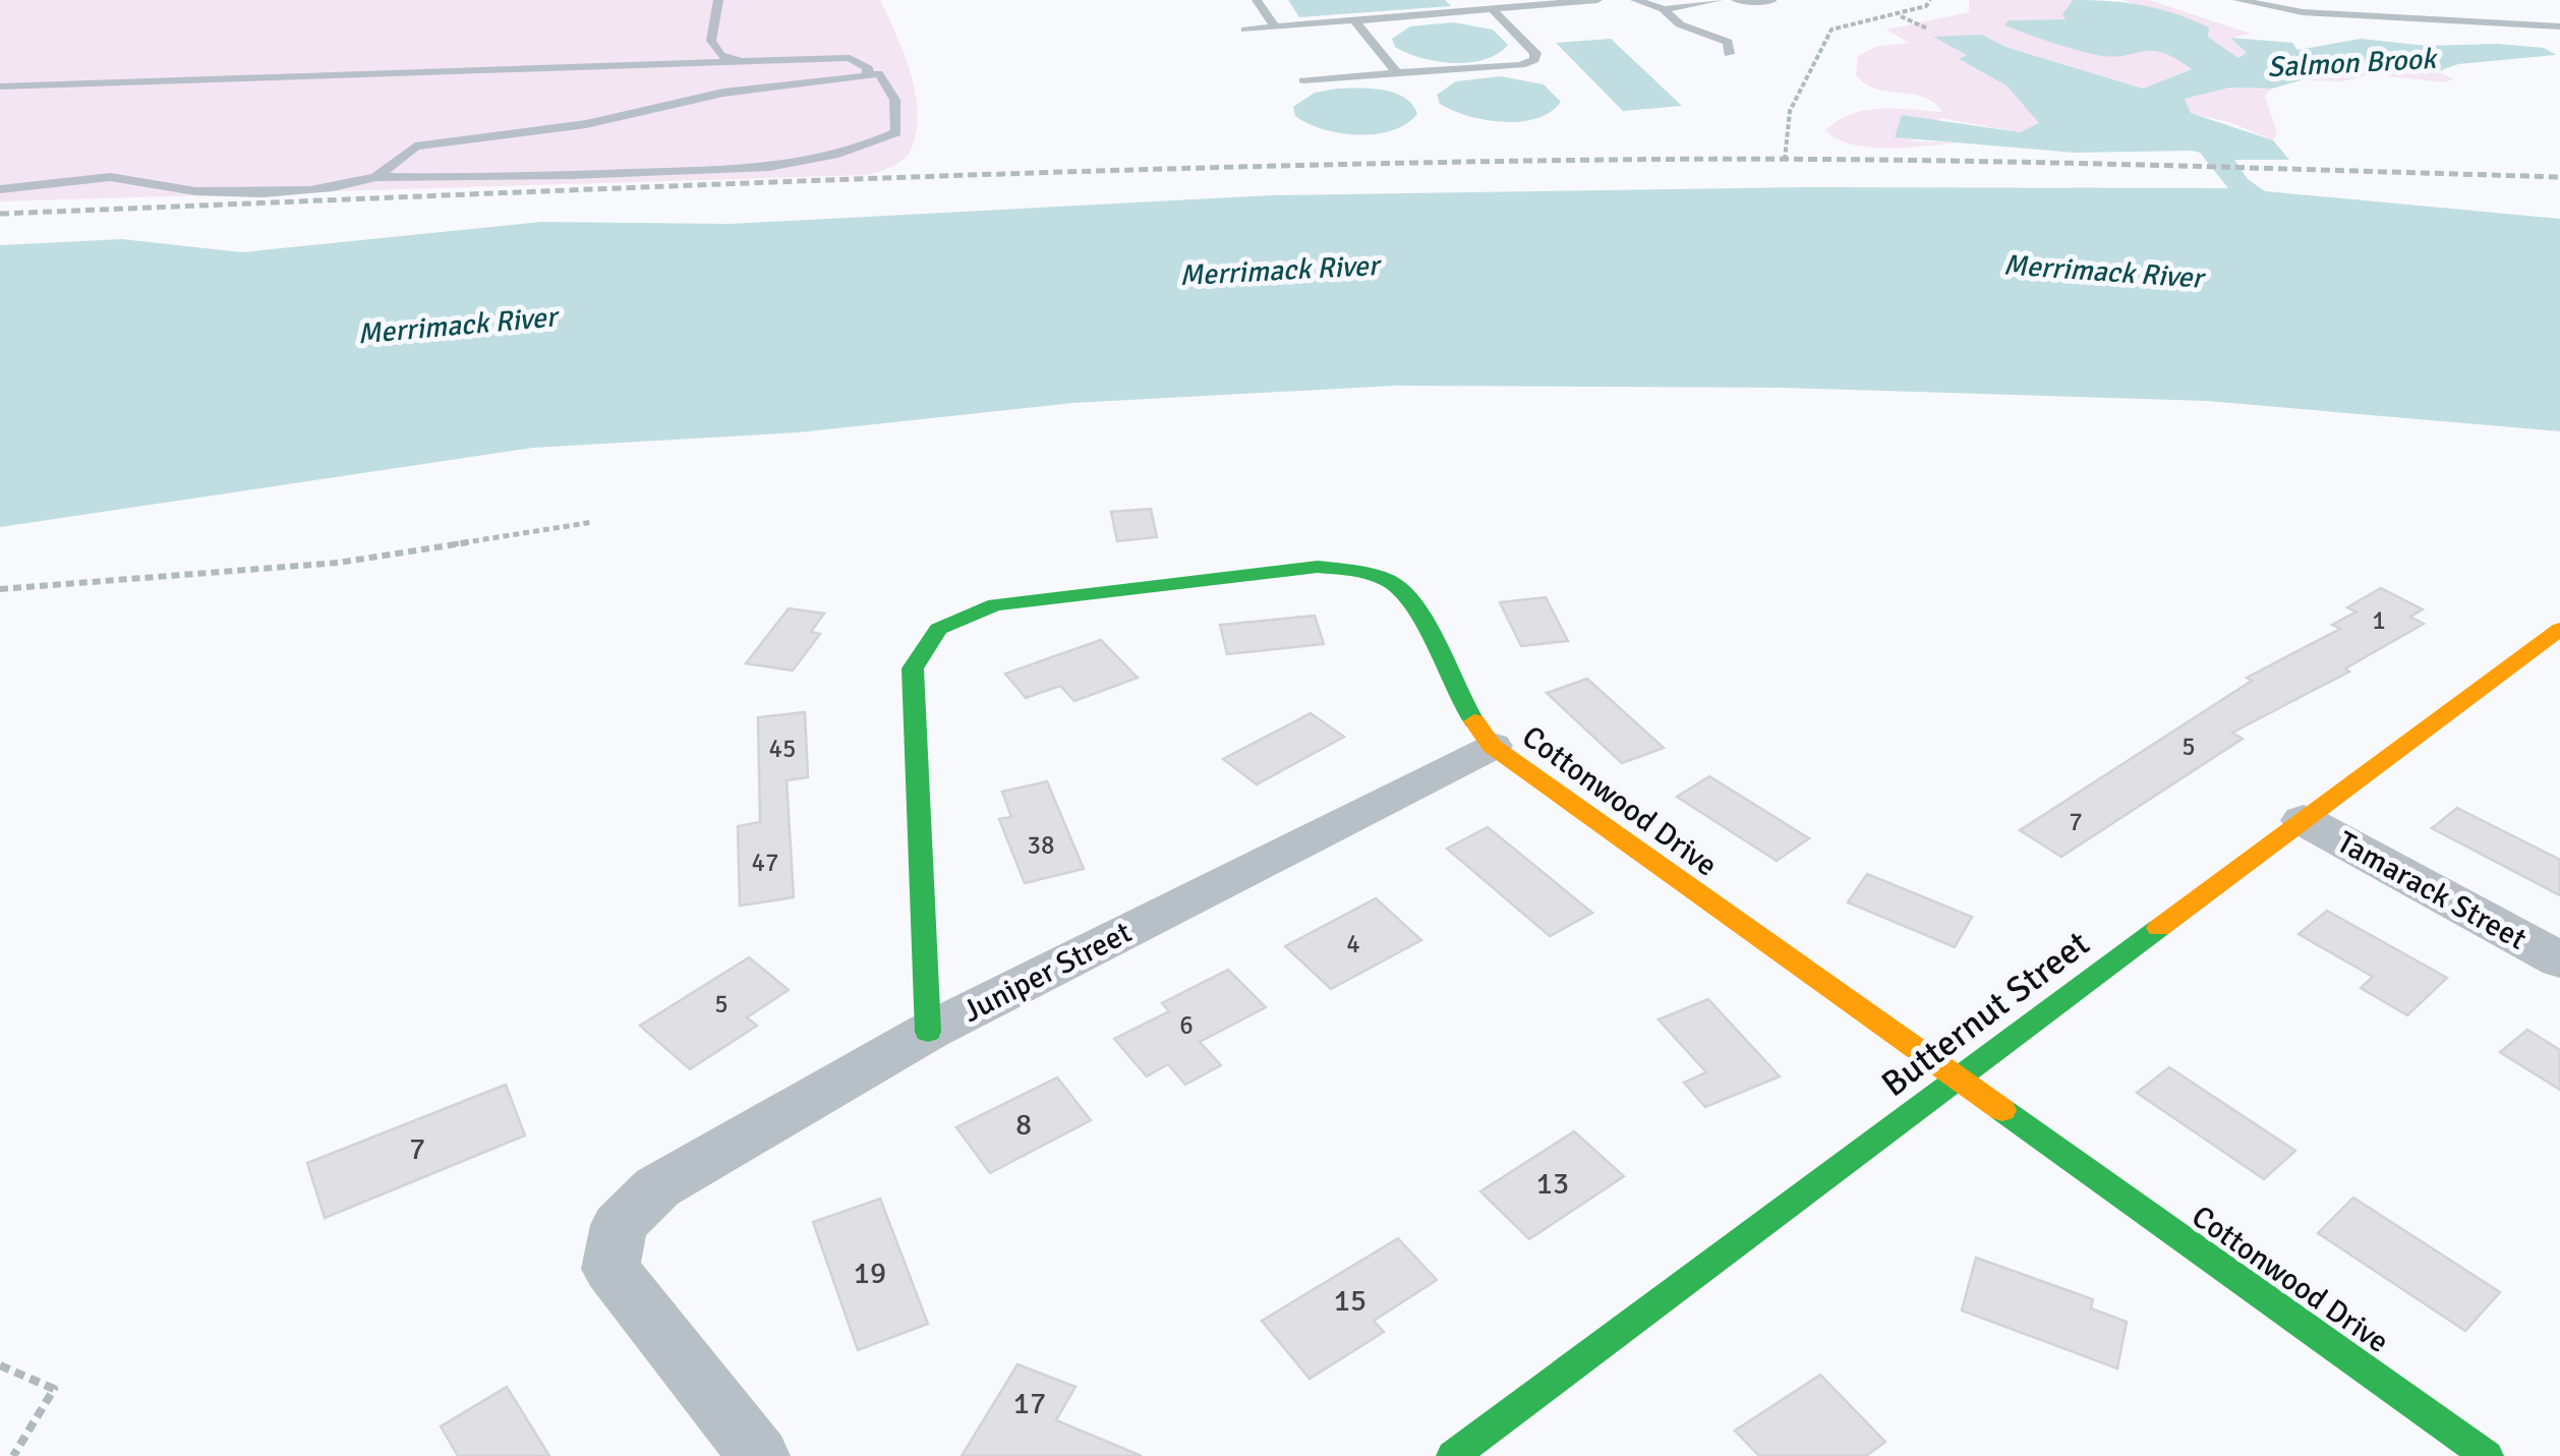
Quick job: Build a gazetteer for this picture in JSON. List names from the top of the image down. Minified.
{"streets":{"street":["Cottonwood Drive","Tamarack Street","Juniper Street","Butternut Street"]},"crossings":[["Cottonwood Drive","Juniper Street"],["Cottonwood Drive","Butternut Street"],["Tamarack Street","Butternut Street"]],"water":["Salmon Brook","Merrimack River"],"house_numbers":["1","5","45","7","38","47","4","5","6","8","7","13","19","15","17"]}
